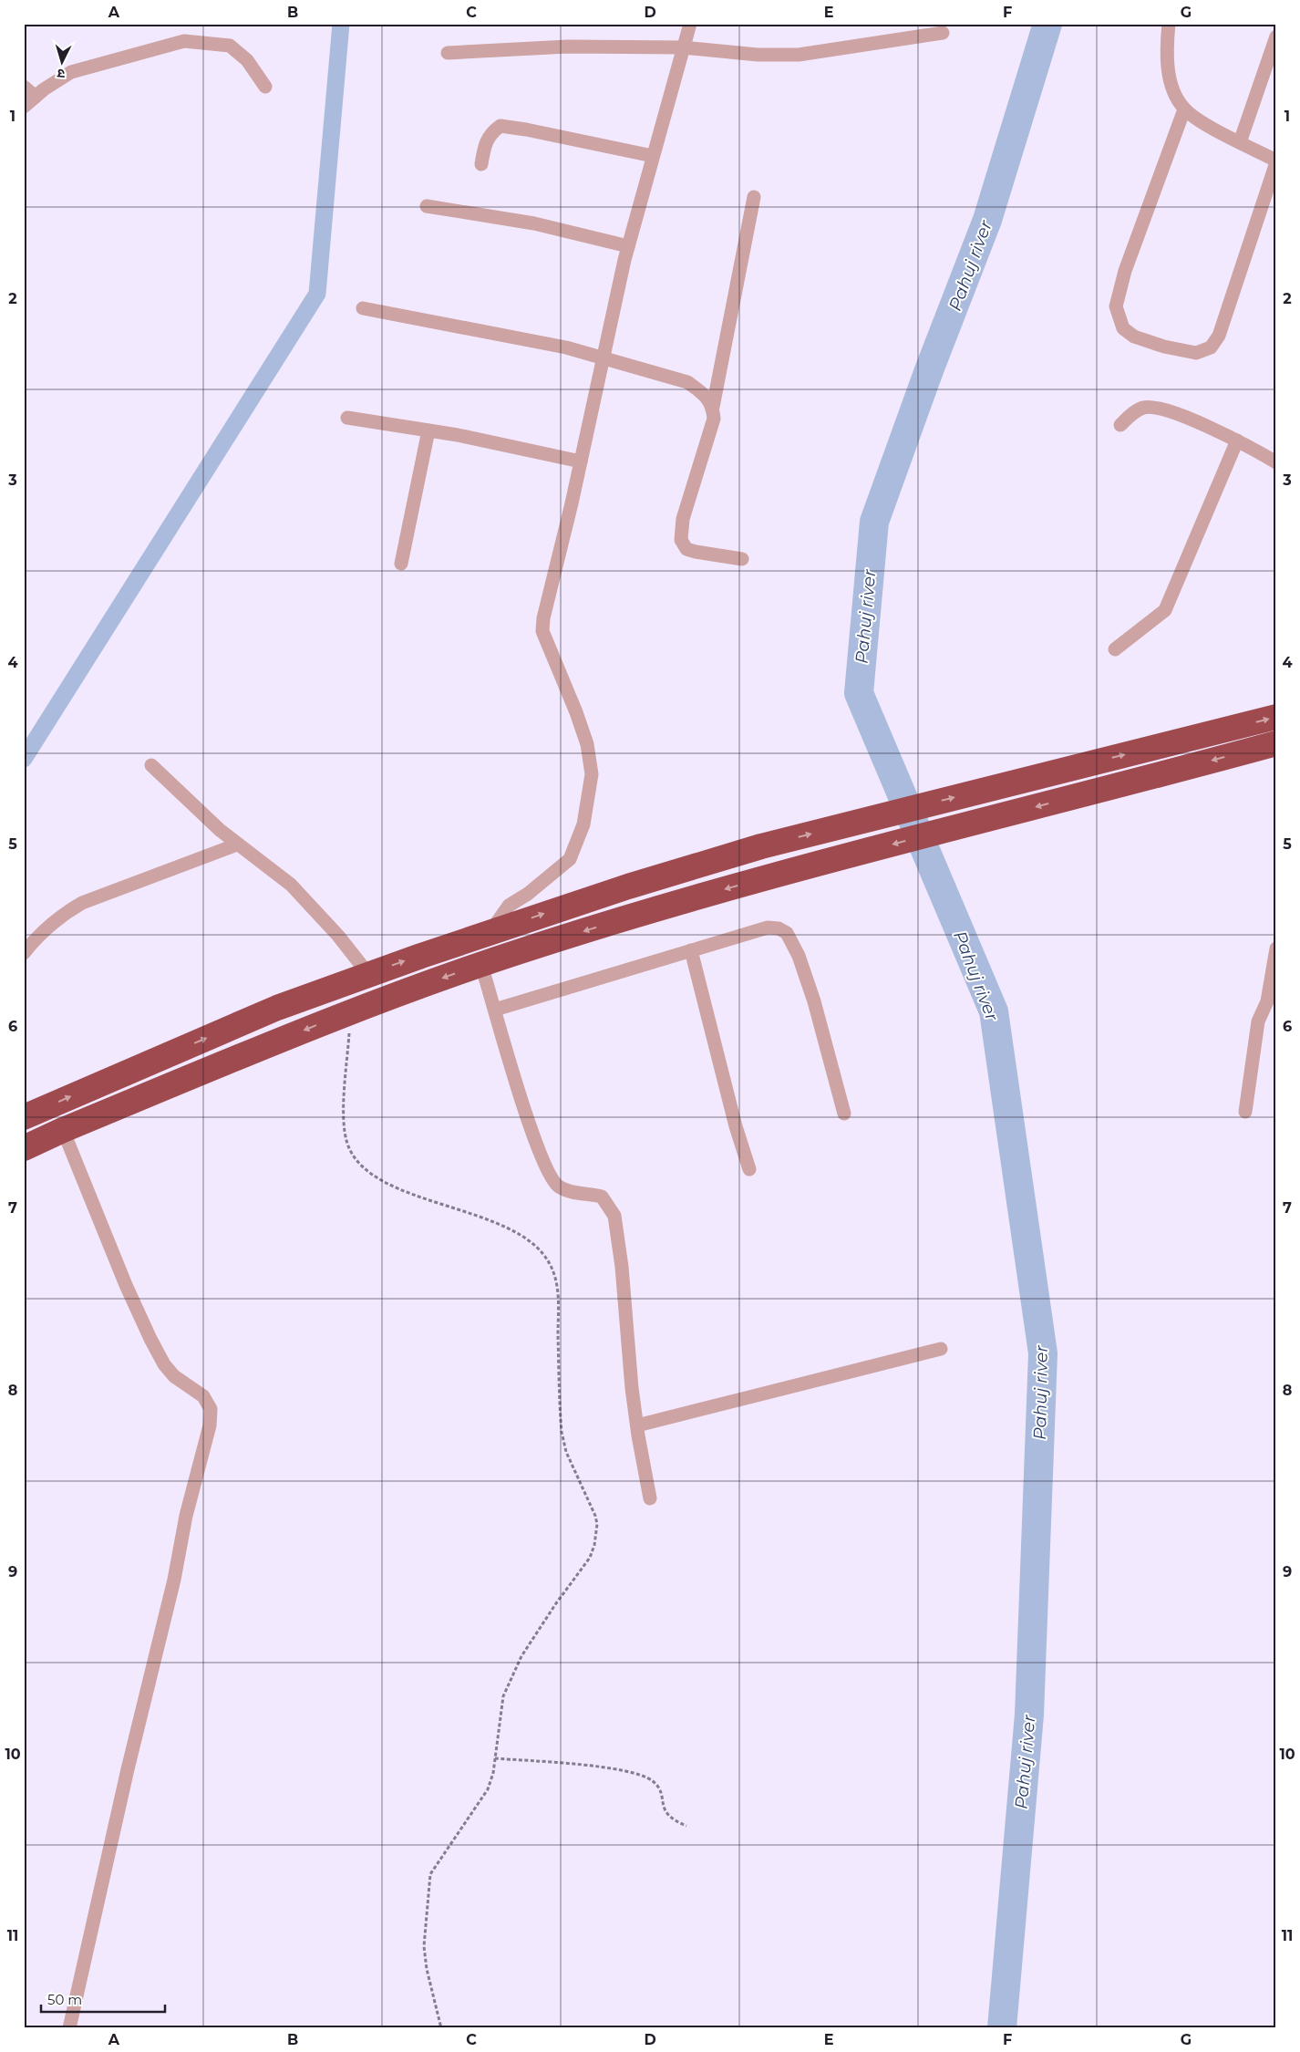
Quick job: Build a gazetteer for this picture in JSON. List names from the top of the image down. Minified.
{"water":["Pahuj river"],"scale_bar":"50 m","north":"bottom","grid":{"columns":["A","B","C","D","E","F","G"],"rows":["1","2","3","4","5","6","7","8","9","10","11"]}}
